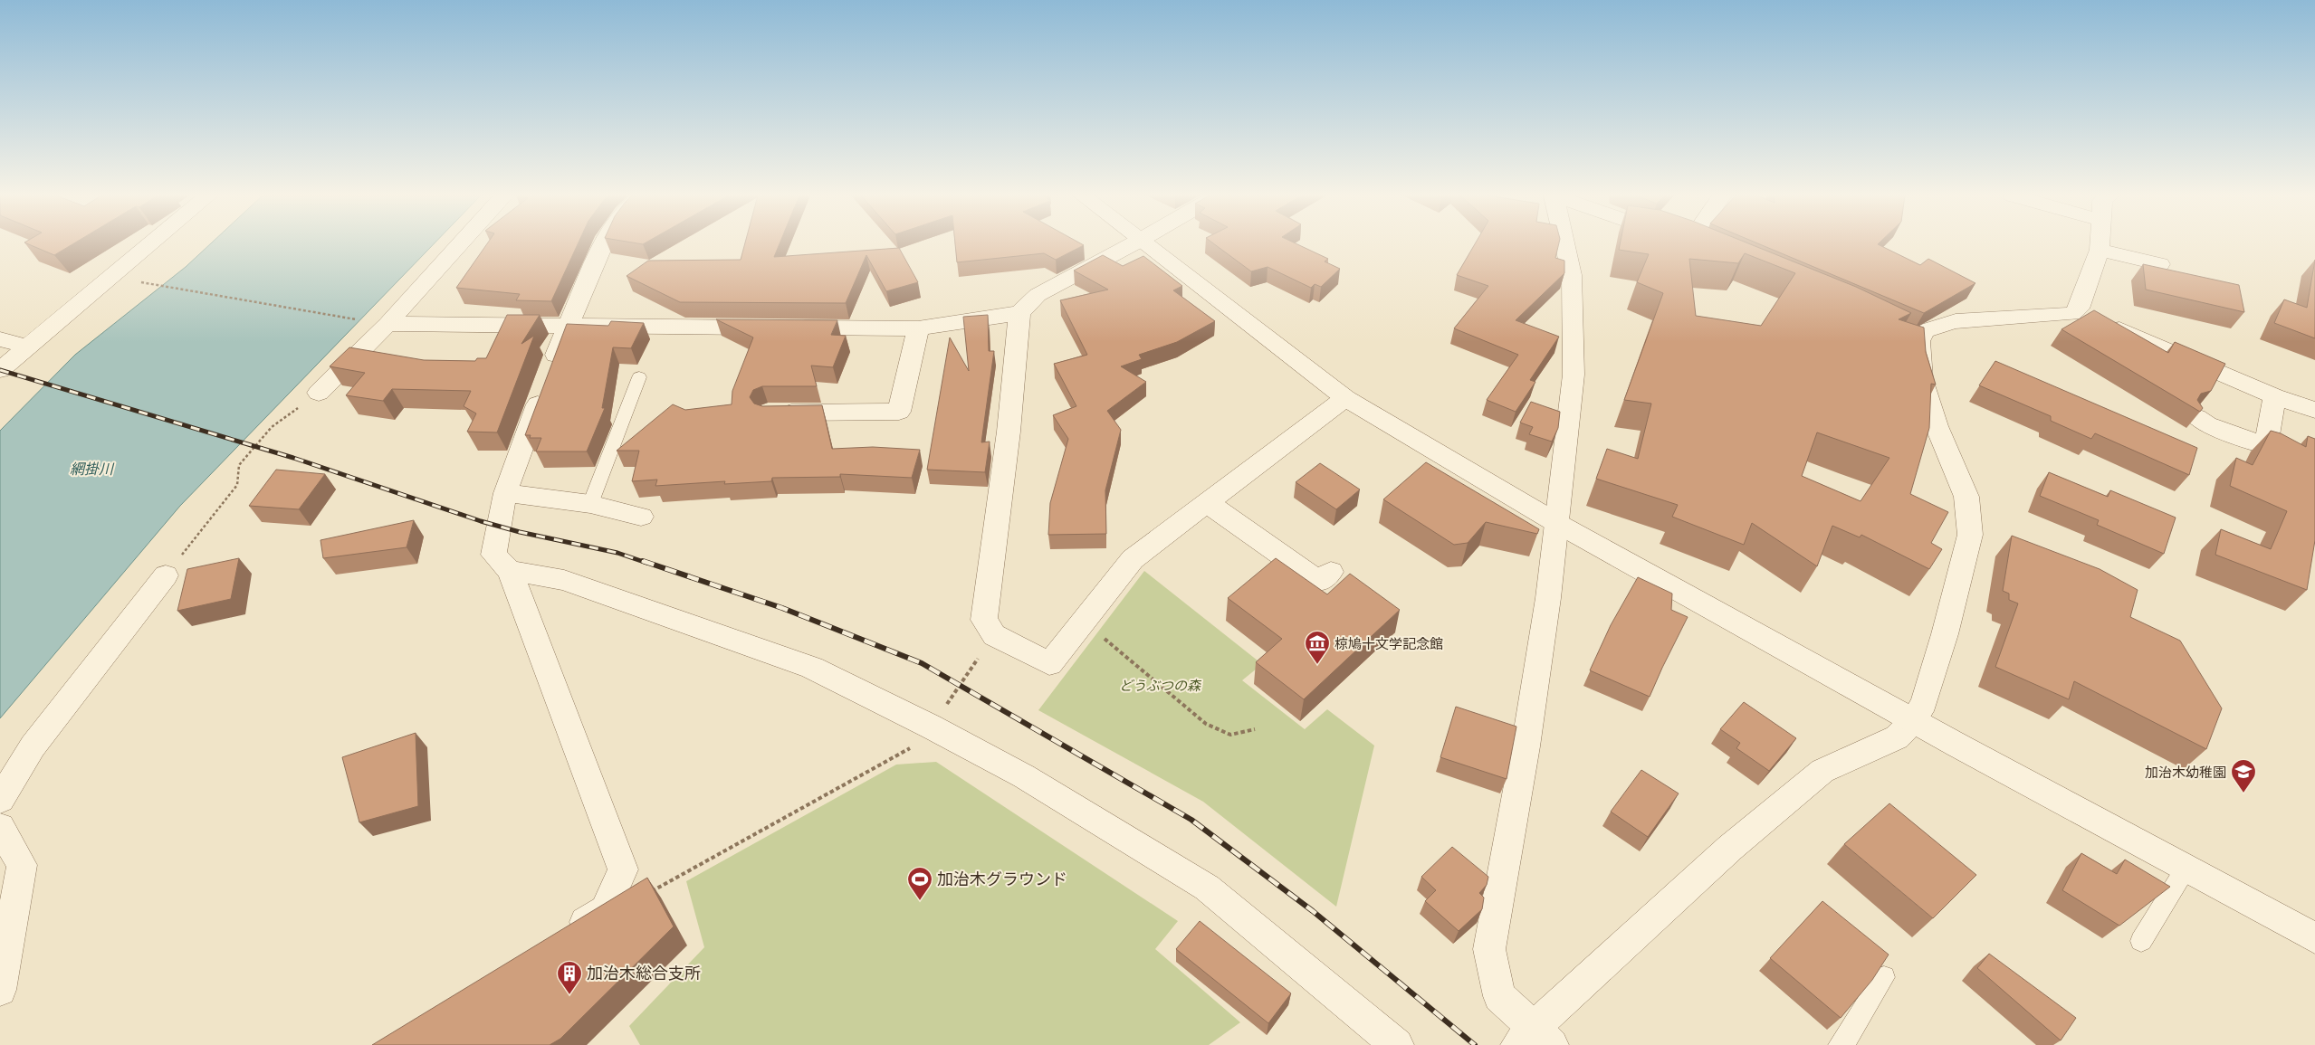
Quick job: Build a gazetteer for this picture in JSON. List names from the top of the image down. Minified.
{"water":["網掛川"],"parks":["どうぶつの森"],"places":{"museum":["椋鳩十文学記念館"],"school or university":["加治木幼稚園"],"sports":["加治木グラウンド"],"building":["加治木総合支所"]}}
